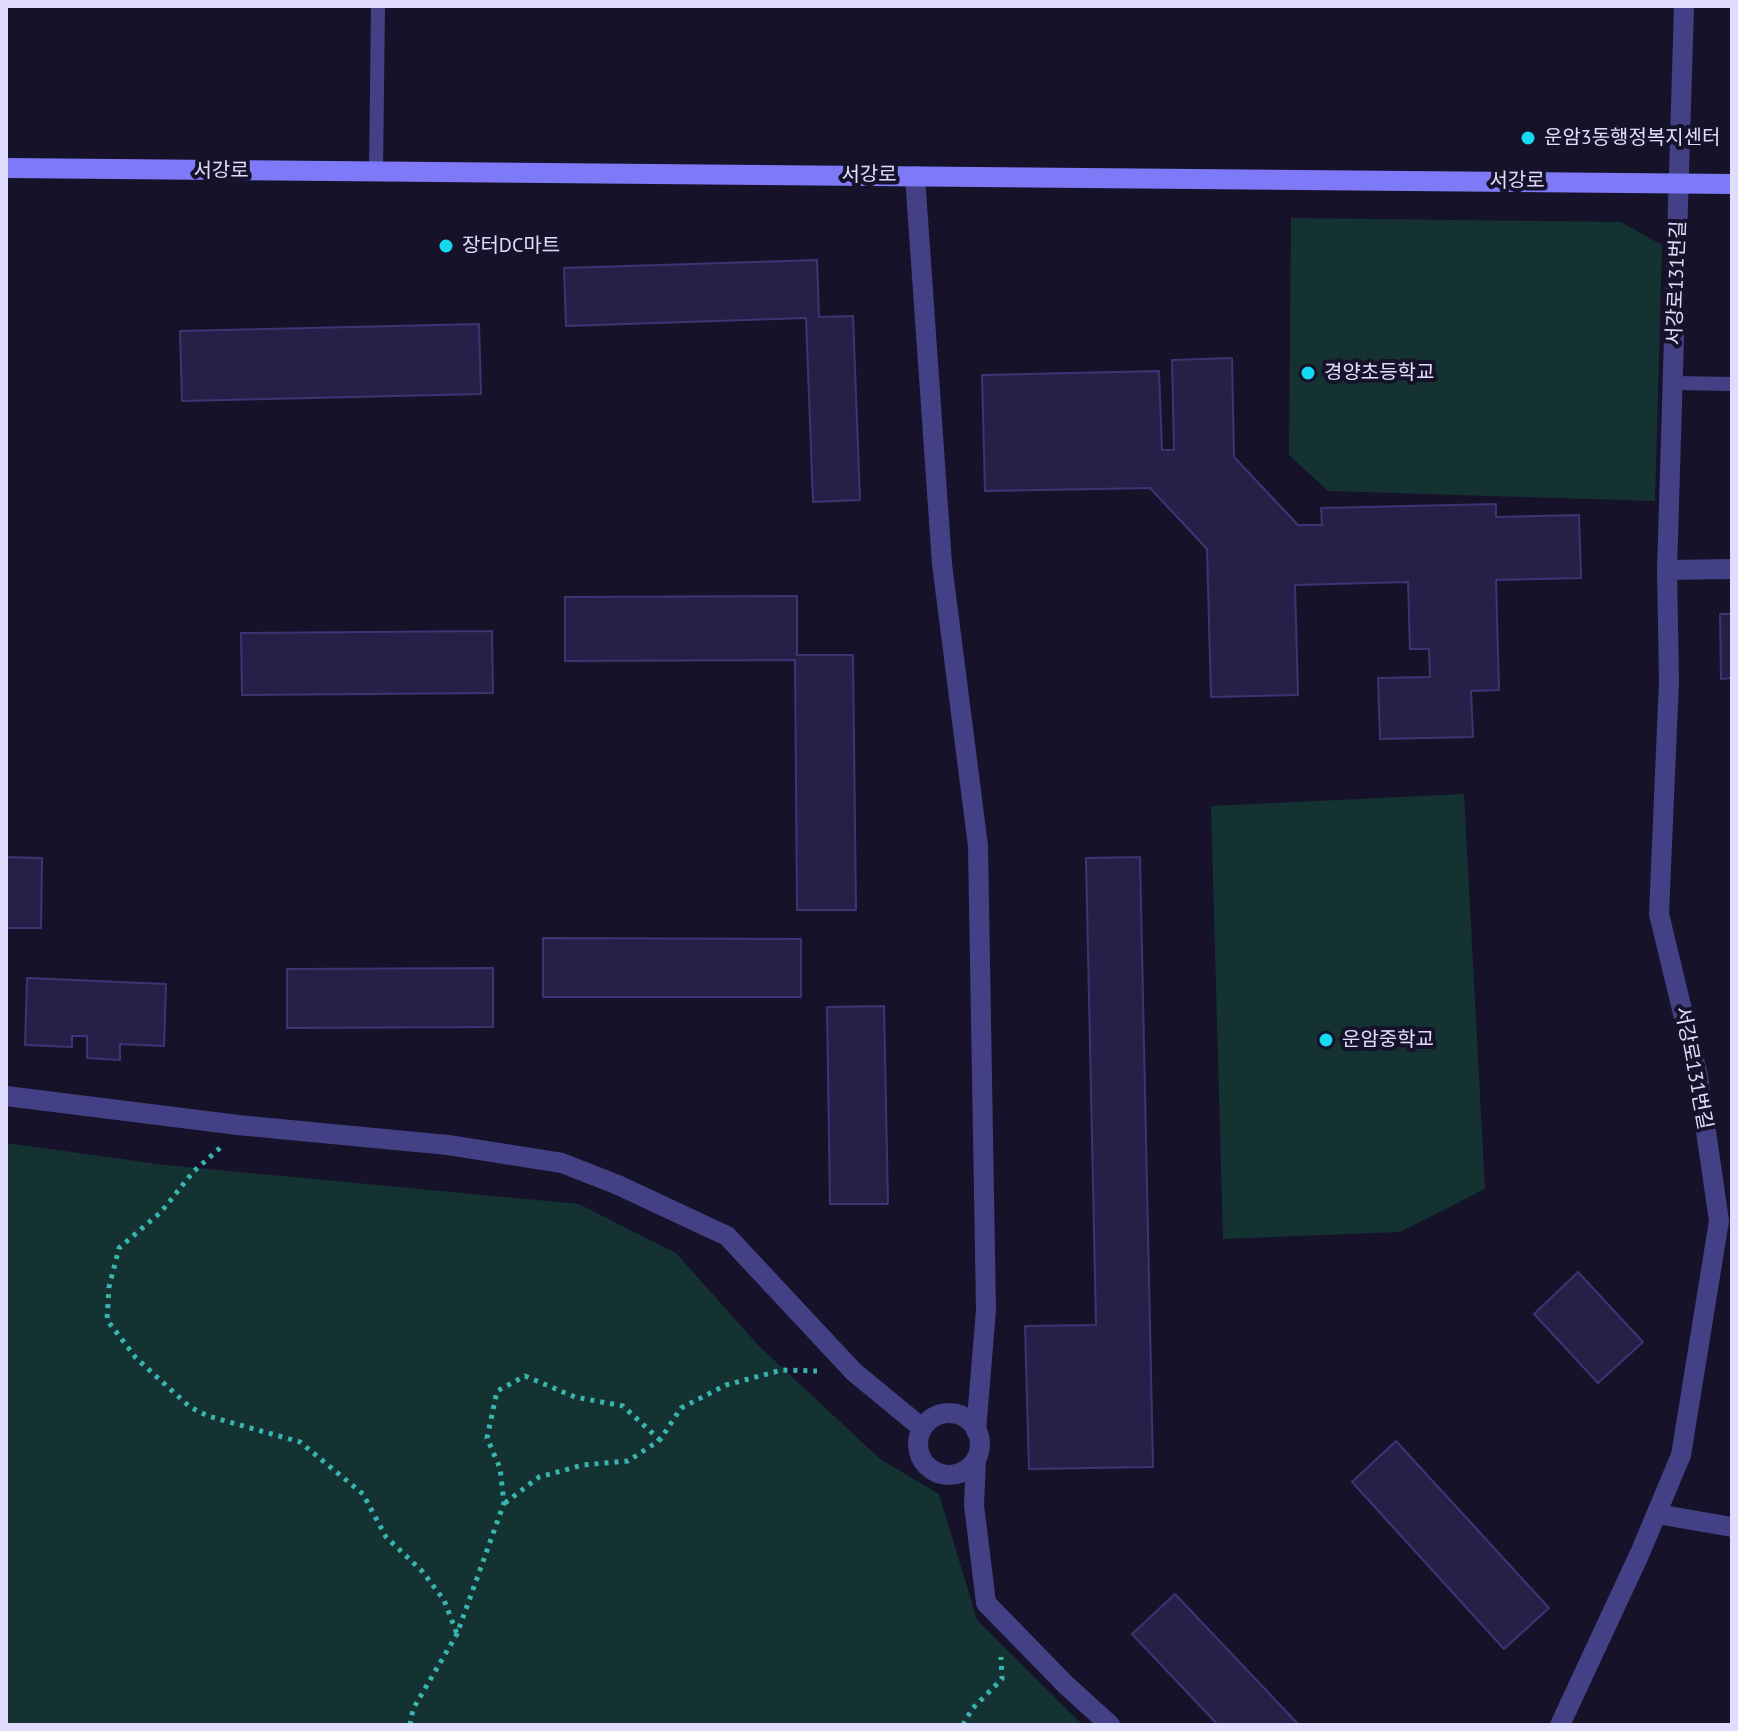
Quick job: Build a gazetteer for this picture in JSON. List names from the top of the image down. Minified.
{"streets":{"main road":["서강로"],"street":["서강로131번길"]},"crossings":[["서강로","서강로131번길"]],"places":["운암3동행정복지센터","장터DC마트","경양초등학교","운암중학교"]}
